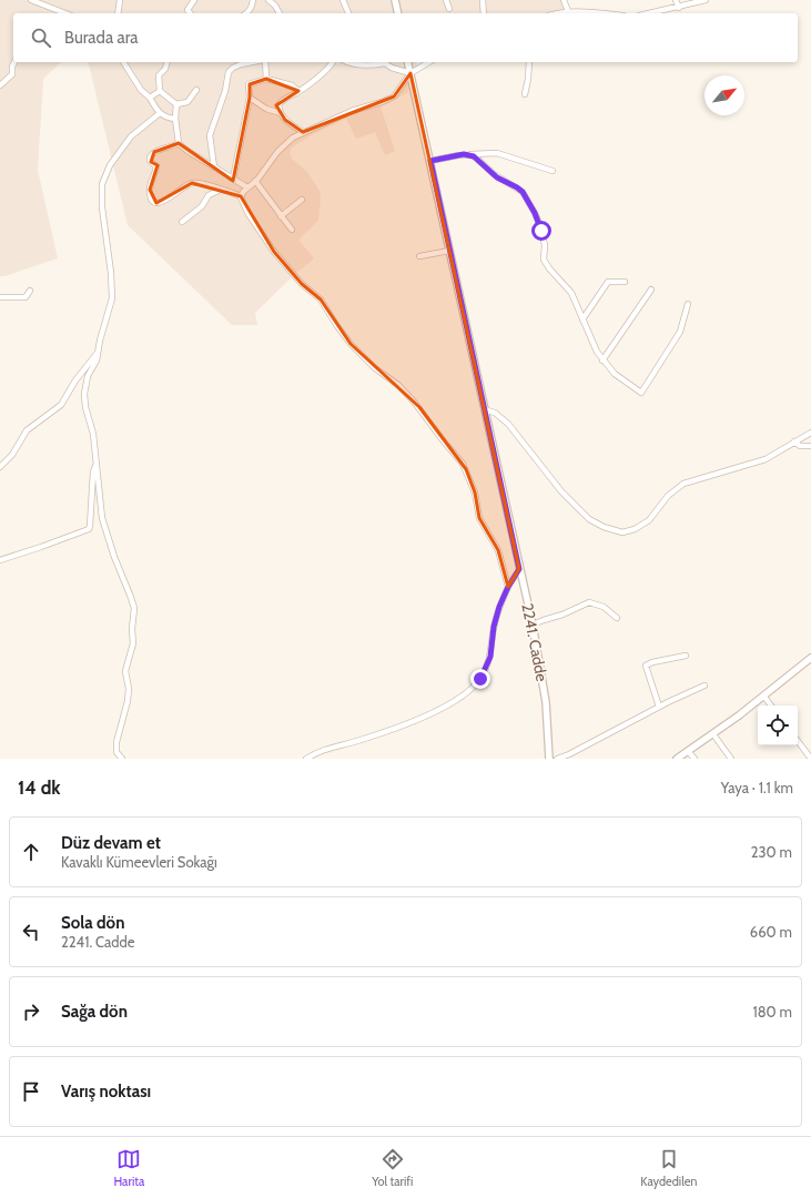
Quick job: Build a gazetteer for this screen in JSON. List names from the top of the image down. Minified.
{"streets":{"street":["2241. Cadde"]},"north":"top right","page":{"search":"Burada ara","heading":["14 dk","Yaya · 1.1 km"],"list":[["Düz devam et","Kavaklı Kümeevleri Sokağı","230 m"],["Sola dön","2241. Cadde","660 m"],["Sağa dön","180 m"],"Varış noktası"],"nav":["Harita","Yol tarifi","Kaydedilen"]}}
